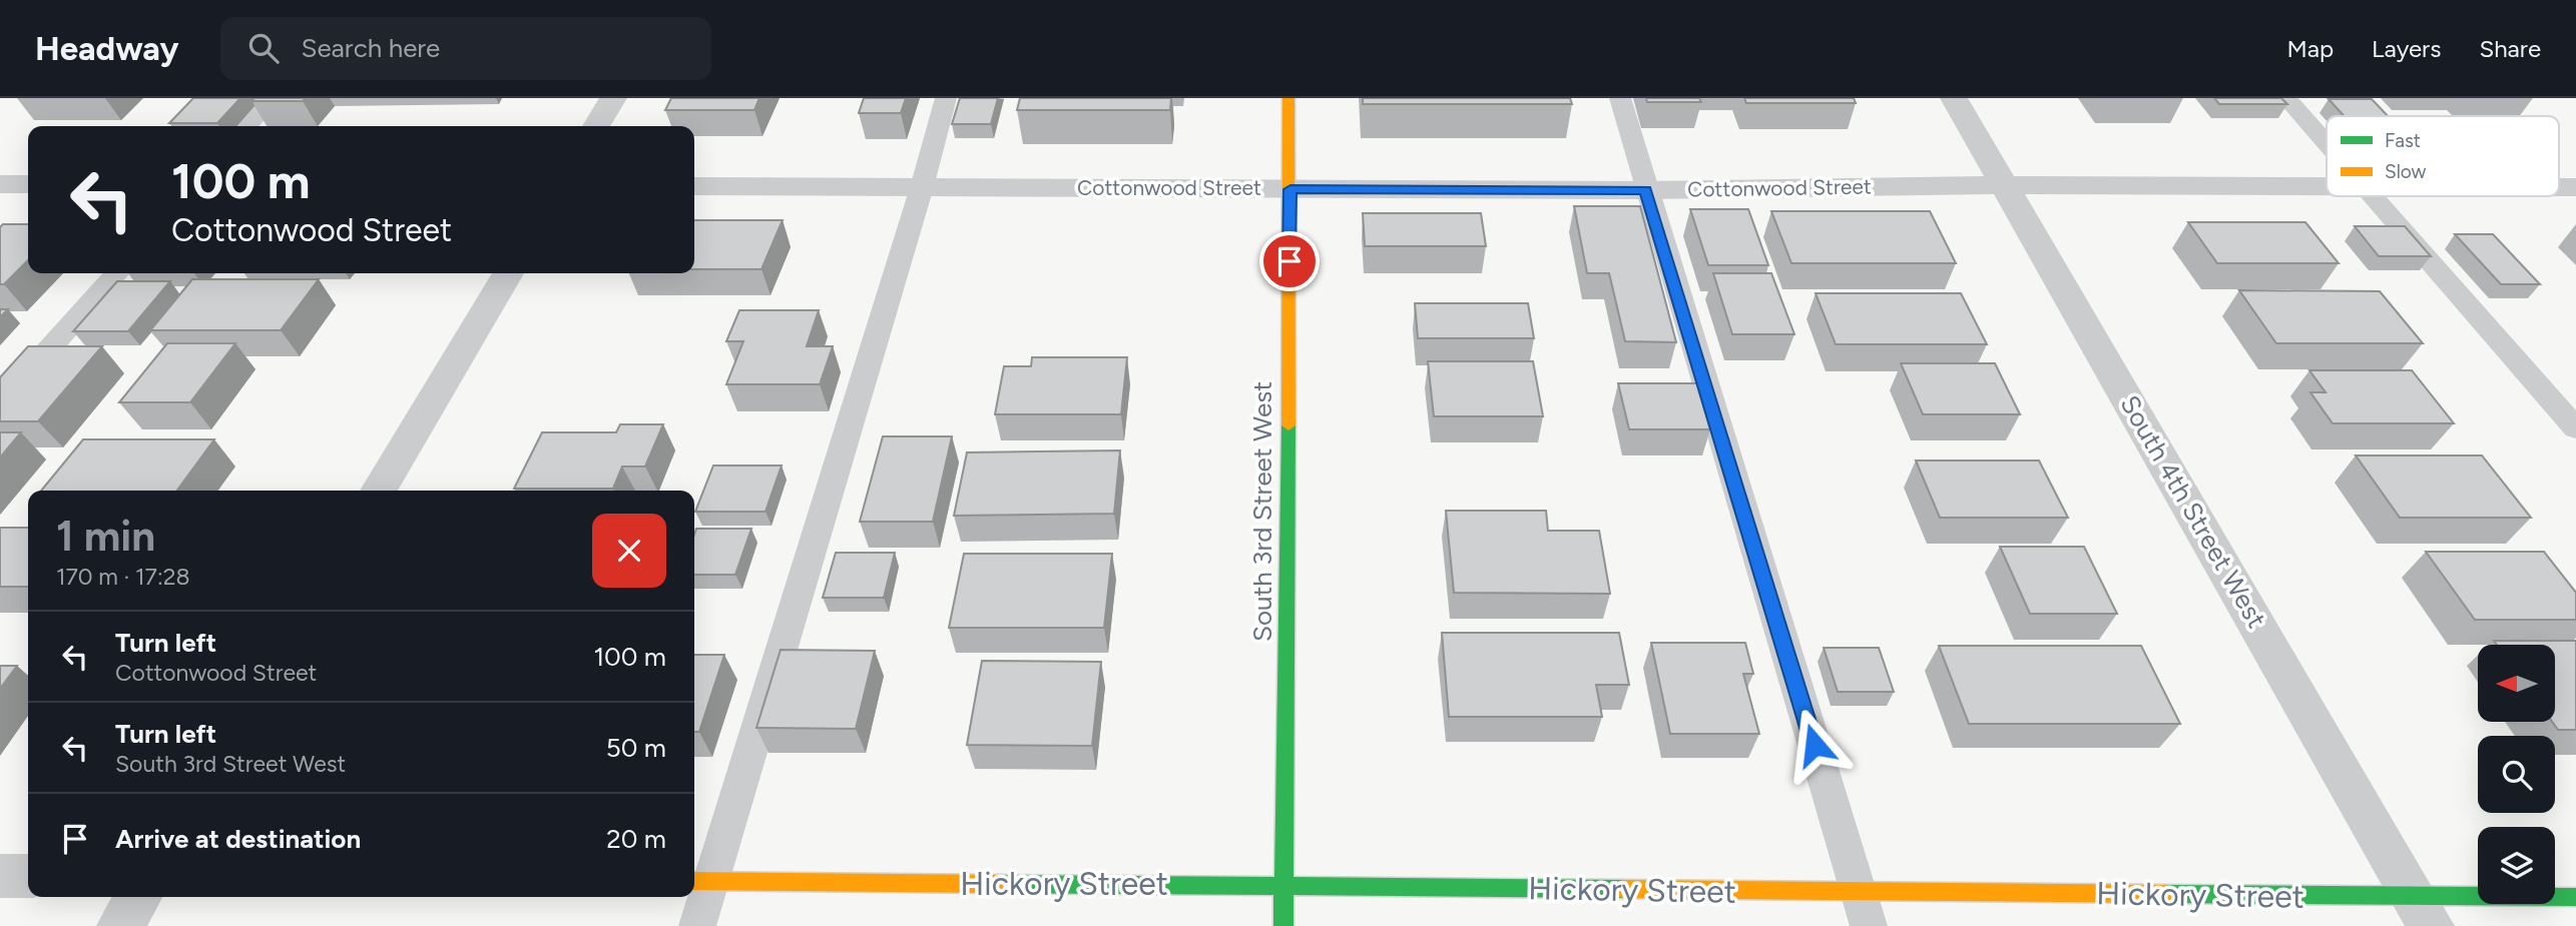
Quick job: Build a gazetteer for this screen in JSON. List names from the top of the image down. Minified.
{"streets":{"street":["Cottonwood Street","South 3rd Street West","South 4th Street West","Hickory Street"]},"crossings":[["Cottonwood Street","South 3rd Street West"],["Cottonwood Street","South 4th Street West"],["South 3rd Street West","Hickory Street"],["South 4th Street West","Hickory Street"]],"legend":["Fast","Slow"],"north":"left","page":{"header":"Headway","search":"Search here","nav":["Map","Layers","Share"],"turn":["100 m","Cottonwood Street"],"heading":["1 min","170 m · 17:28"],"list":[{"name":"Turn left","note":"Cottonwood Street","value":"100 m"},{"name":"Turn left","note":"South 3rd Street West","value":"50 m"},{"name":"Arrive at destination","value":"20 m"}]}}
